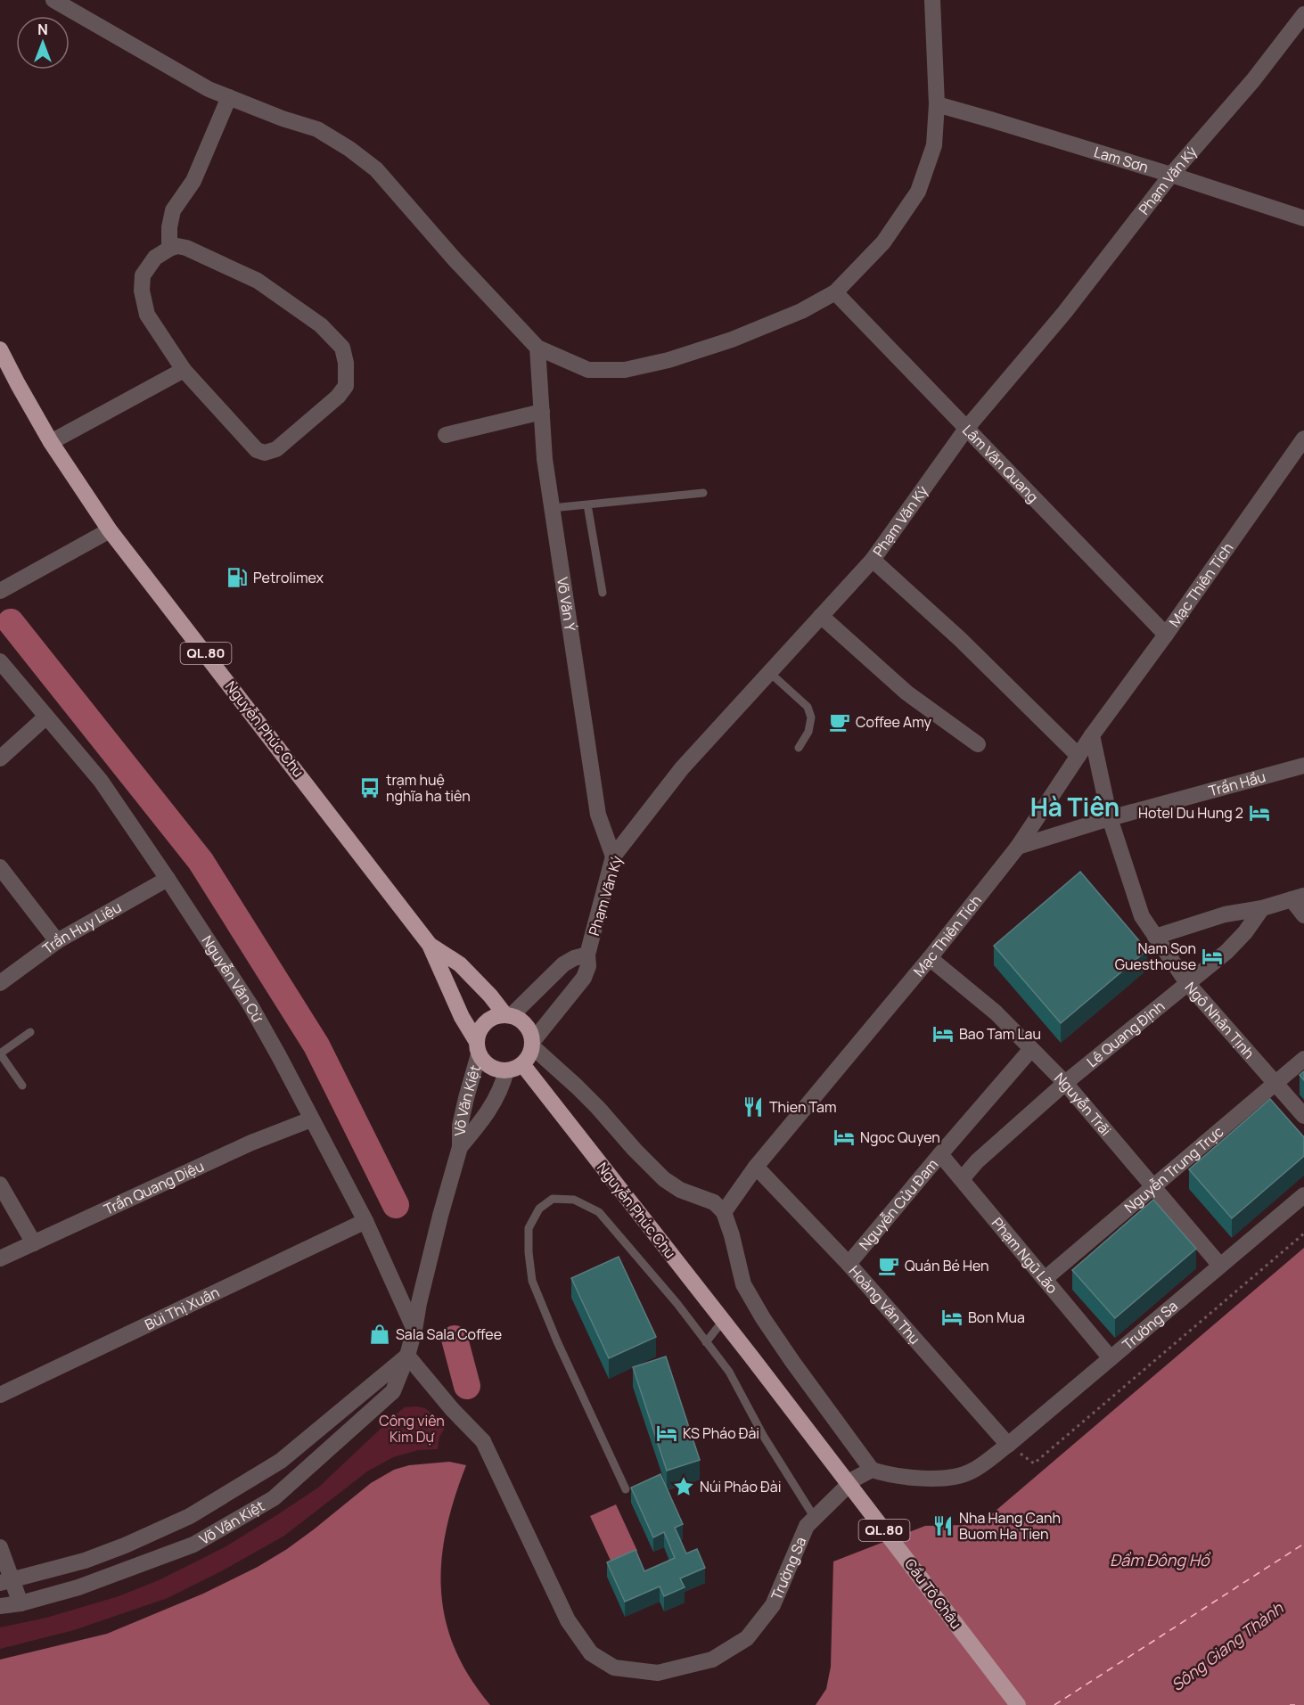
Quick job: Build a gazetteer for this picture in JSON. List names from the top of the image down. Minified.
{"streets":{"highway":["QL.80","Nguyễn Phúc Chu","Cầu Tô Châu"],"street":["Lam Sơn","Phạm Văn Ký","Lâm Văn Quang","Mạc Thiên Tích","Võ Văn Ý","Trần Hầu","Trần Huy Liệu","Nguyễn Văn Cừ","Ngô Nhân Tịnh","Lê Quang Định","Võ Văn Kiệt","Nguyễn Trãi","Nguyễn Trung Trực","Trần Quang Diệu","Nguyễn Cửu Đam","Phạm Ngũ Lão","Hoàng Văn Thụ","Bùi Thị Xuân","Trường Sa"]},"crossings":[["Lam Sơn","Phạm Văn Ký"],["Phạm Văn Ký","Lâm Văn Quang"],["Phạm Văn Ký","Võ Văn Ý"],["Phạm Văn Ký","Nguyễn Phúc Chu"],["Phạm Văn Ký","Võ Văn Kiệt"],["Lâm Văn Quang","Mạc Thiên Tích"],["Mạc Thiên Tích","Trần Hầu"],["Mạc Thiên Tích","Ngô Nhân Tịnh"],["Mạc Thiên Tích","Nguyễn Trãi"],["Mạc Thiên Tích","Hoàng Văn Thụ"],["Nguyễn Phúc Chu","Võ Văn Kiệt"],["Nguyễn Phúc Chu","Cầu Tô Châu"],["Trần Hầu","Ngô Nhân Tịnh"],["Trần Huy Liệu","Nguyễn Văn Cừ"],["Nguyễn Văn Cừ","Võ Văn Kiệt"],["Nguyễn Văn Cừ","Trần Quang Diệu"],["Nguyễn Văn Cừ","Bùi Thị Xuân"],["Ngô Nhân Tịnh","Lê Quang Định"],["Ngô Nhân Tịnh","Nguyễn Trung Trực"],["Lê Quang Định","Nguyễn Trãi"],["Lê Quang Định","Phạm Ngũ Lão"],["Võ Văn Kiệt","Trường Sa"],["Nguyễn Trãi","Nguyễn Trung Trực"],["Nguyễn Trãi","Nguyễn Cửu Đam"],["Nguyễn Trãi","Trường Sa"],["Nguyễn Trung Trực","Phạm Ngũ Lão"],["Nguyễn Cửu Đam","Phạm Ngũ Lão"],["Nguyễn Cửu Đam","Hoàng Văn Thụ"],["Phạm Ngũ Lão","Trường Sa"],["Hoàng Văn Thụ","Trường Sa"]],"districts":["Hà Tiên"],"water":["Đầm Đông Hồ","Sông Giang Thành"],"parks":["Công viên Kim Dự"],"places":{"fuel station":["Petrolimex"],"cafe":["Coffee Amy","Quán Bé Hen"],"bus stop":["trạm huệ nghĩa ha tiên"],"hotel":["Hotel Du Hung 2","Nam Son Guesthouse","Bao Tam Lau","Ngoc Quyen","Bon Mua","KS Pháo Đài"],"restaurant":["Thien Tam","Nha Hang Canh Buom Ha Tien"],"shop":["Sala Sala Coffee"],"place":["Núi Pháo Đài"]},"north":"top"}
